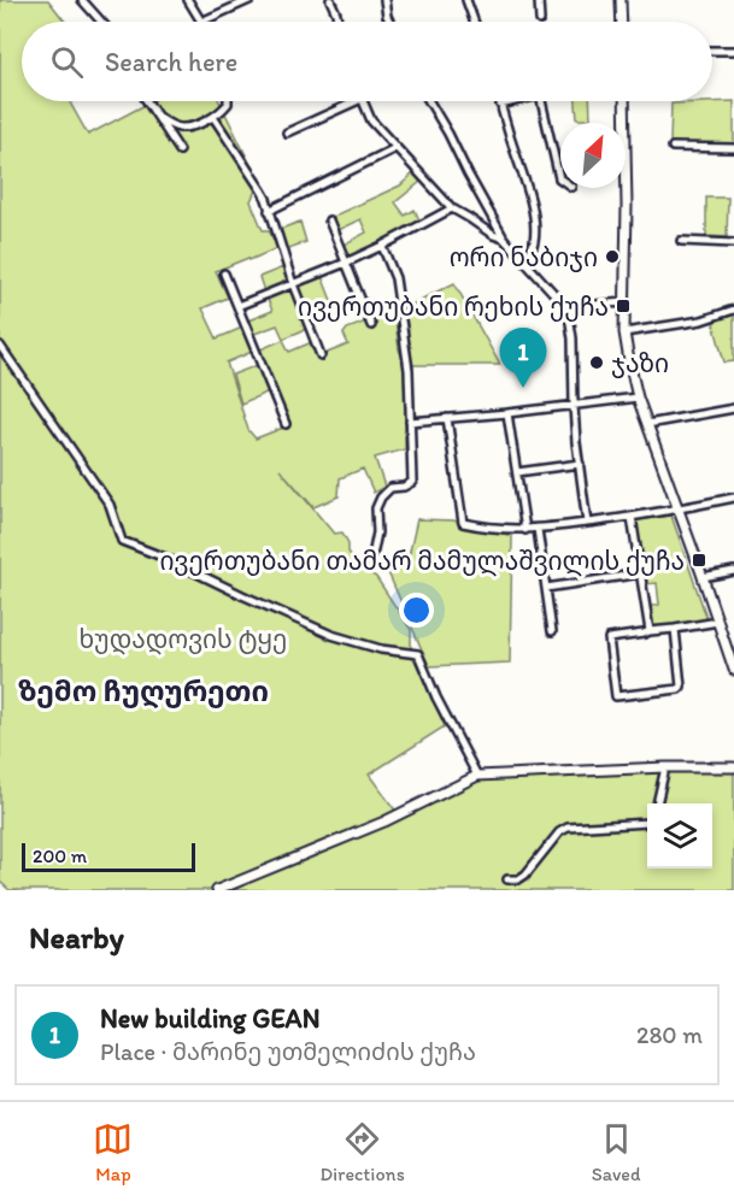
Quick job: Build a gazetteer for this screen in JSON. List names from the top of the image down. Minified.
{"districts":["ზემო ჩუღურეთი"],"parks":["ხუდადოვის ტყე"],"places":{"other":["ორი ნაბიჯი","ჯაზი"],"transit":["ივერთუბანი რეხის ქუჩა","ივერთუბანი თამარ მამულაშვილის ქუჩა"]},"scale_bar":"200 m","north":"top right","page":{"search":"Search here","pins":"1","scale":"200 m","heading":"Nearby","list":[{"mark":"1","name":"New building GEAN","note":"Place · მარინე უთმელიძის ქუჩა","value":"280 m"}],"nav":["Map","Directions","Saved"]}}
